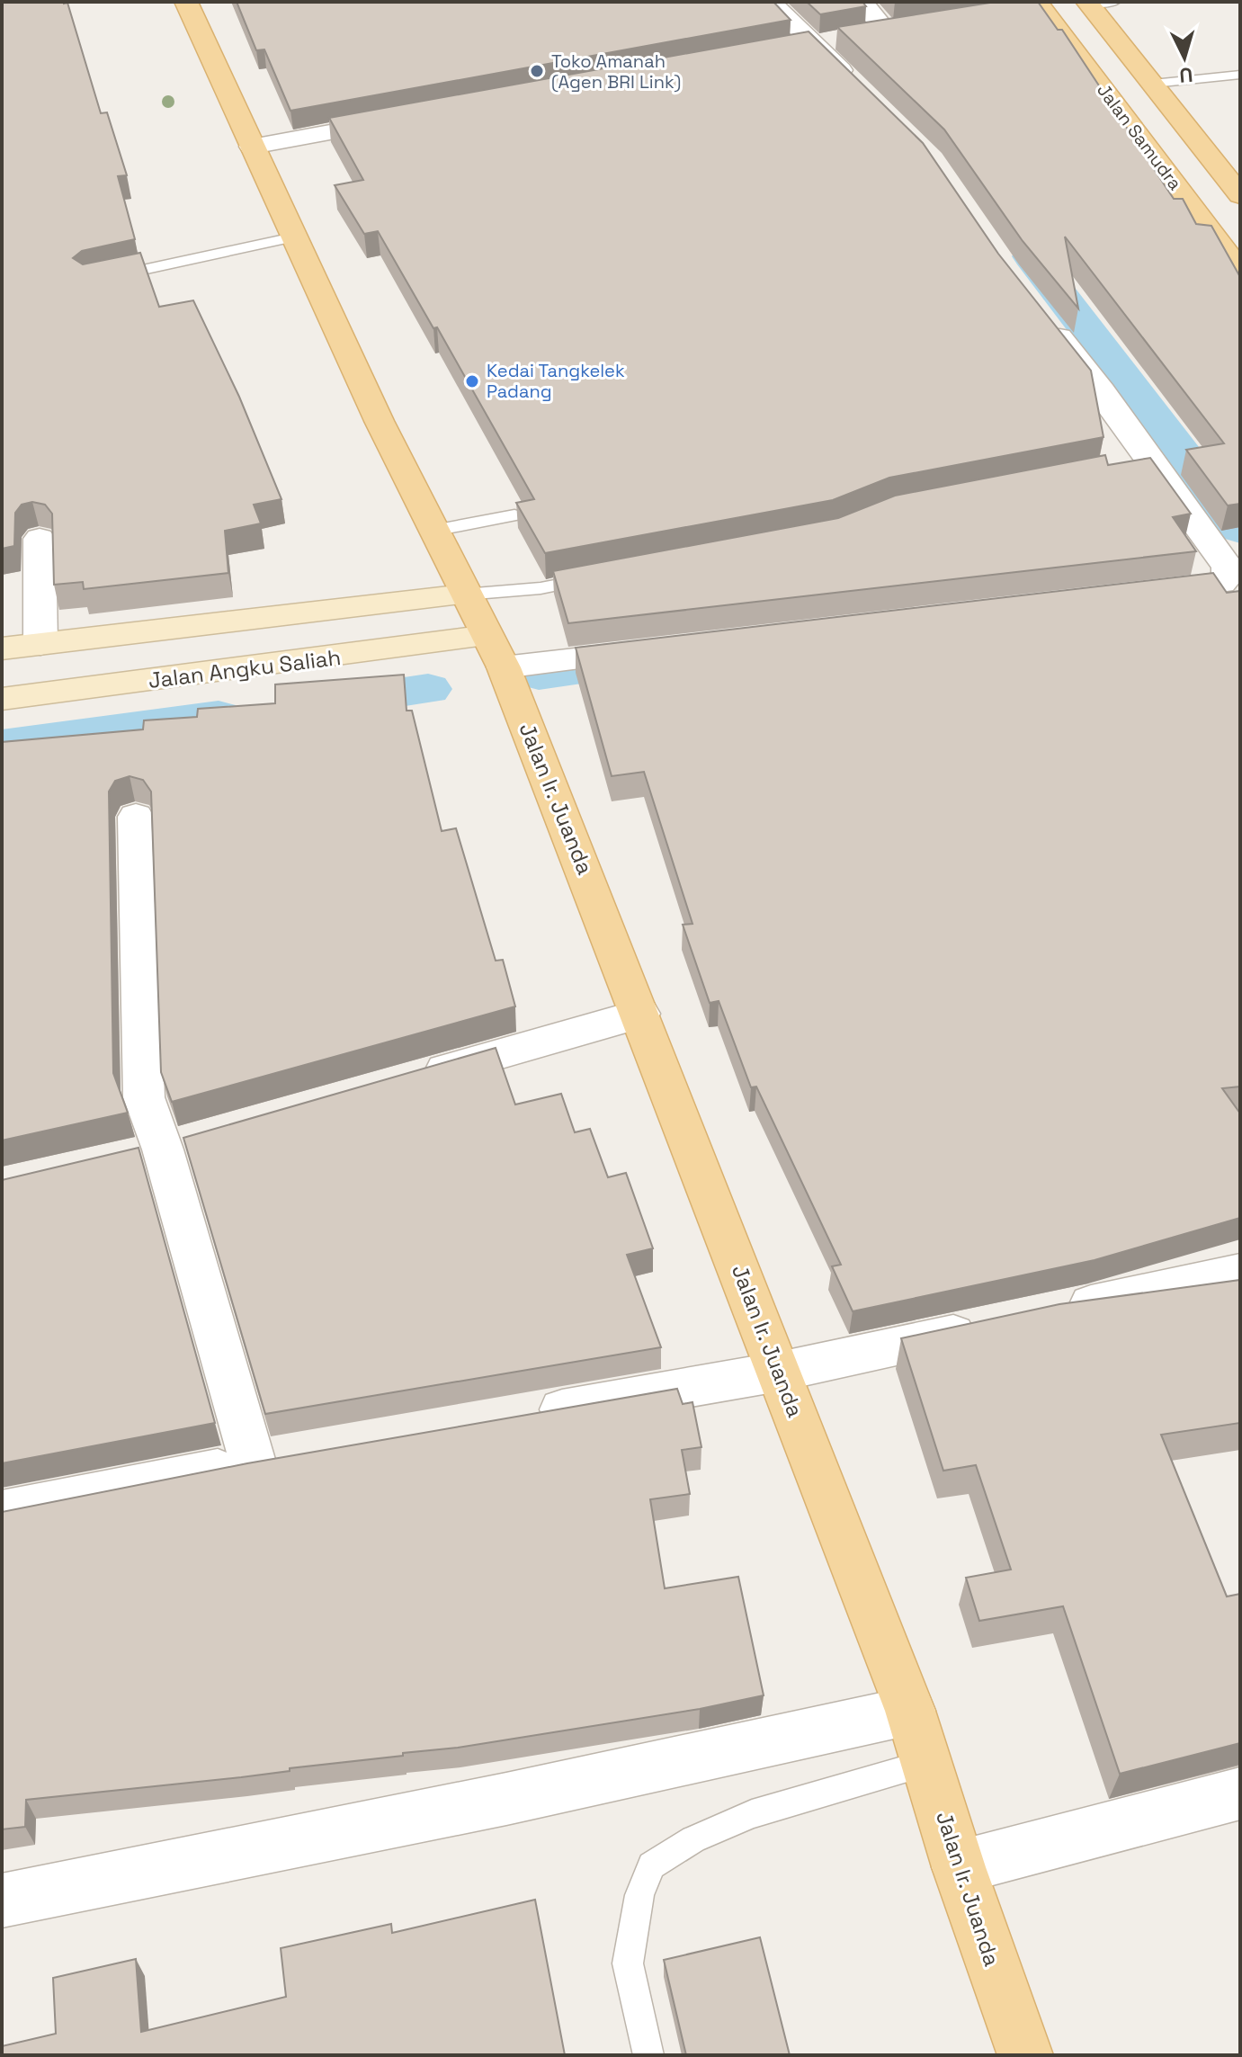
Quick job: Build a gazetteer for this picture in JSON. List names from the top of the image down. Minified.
{"streets":{"main road":["Jalan Samudra","Jalan Angku Saliah","Jalan Ir. Juanda"]},"crossings":[["Jalan Angku Saliah","Jalan Ir. Juanda"]],"places":["Toko Amanah (Agen BRI Link)","Kedai Tangkelek Padang"],"north":"bottom"}
